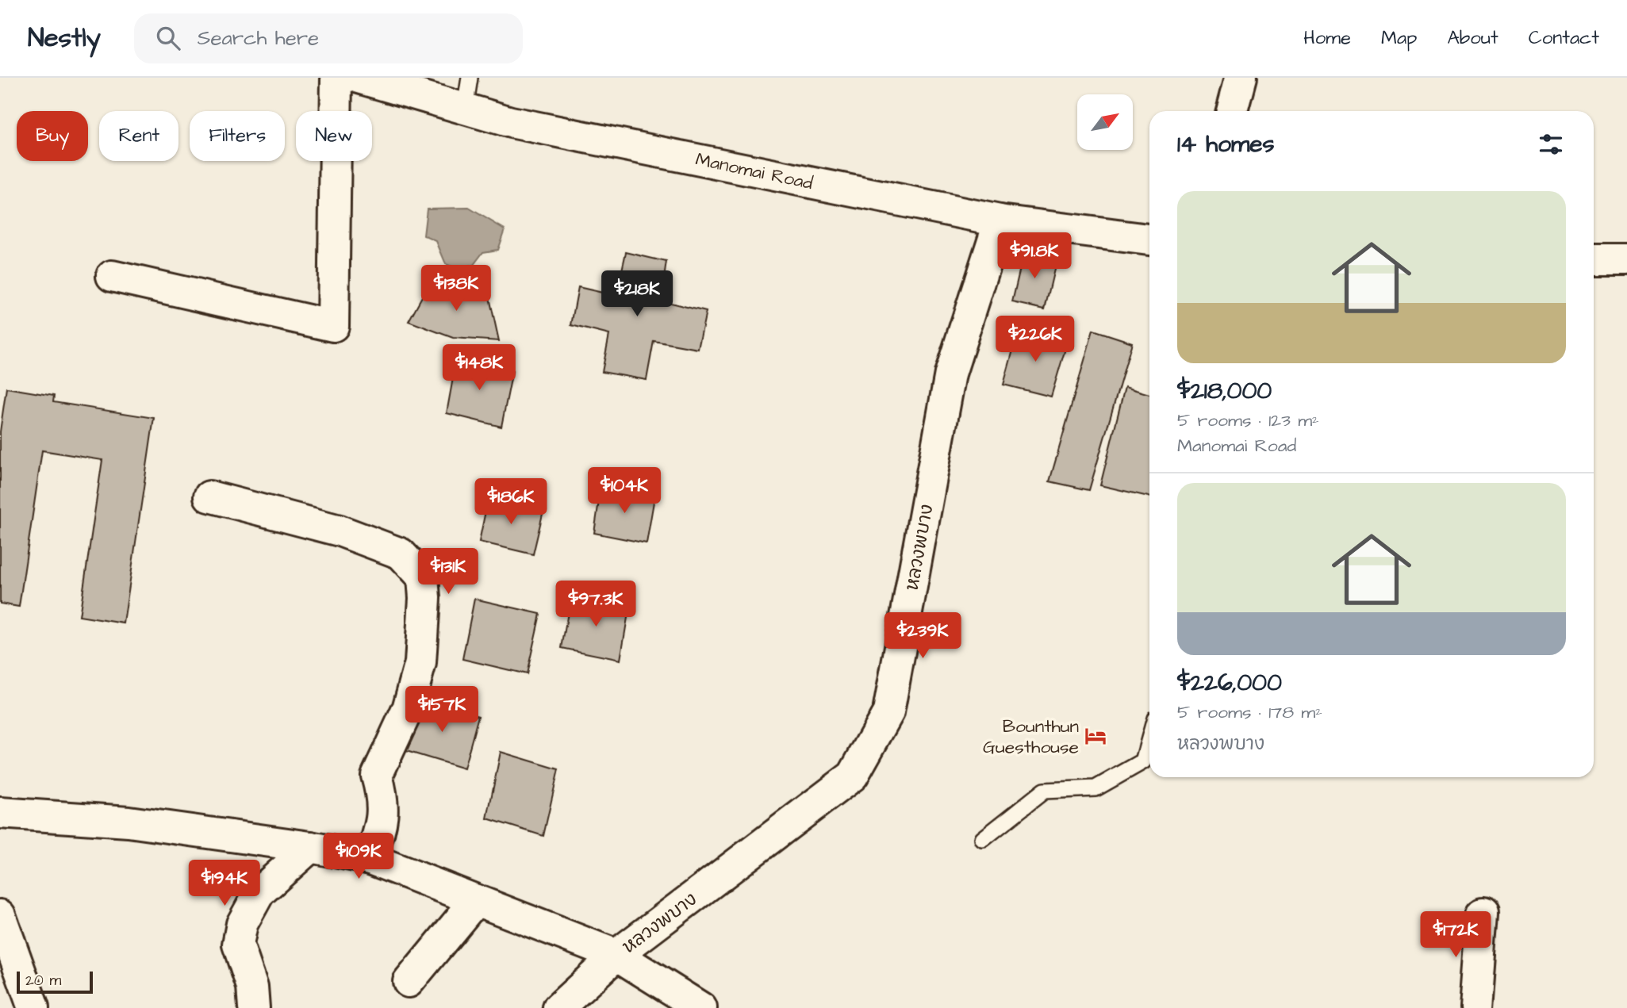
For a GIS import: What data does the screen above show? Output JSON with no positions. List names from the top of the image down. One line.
{"streets":{"street":["Manomai Road","หลวงพบาง"]},"crossings":[["Manomai Road","หลวงพบาง"]],"places":{"hotel":["Bounthun Guesthouse"]},"scale_bar":"20 m","north":"top right","page":{"header":"Nestly","search":"Search here","nav":["Home","Map","About","Contact"],"chip":["Buy","Rent","Filters","New"],"heading":"14 homes","list":[{"name":"$218,000","note":"5 rooms · 123 m² · Manomai Road"},{"name":"$226,000","note":"5 rooms · 178 m² · หลวงพบาง"}],"price":["$91.8K","$138K","$218K","$226K","$148K","$104K","$186K","$131K","$97.3K","$239K","$157K","$109K","$194K","$172K"],"scale":"20 m"}}
